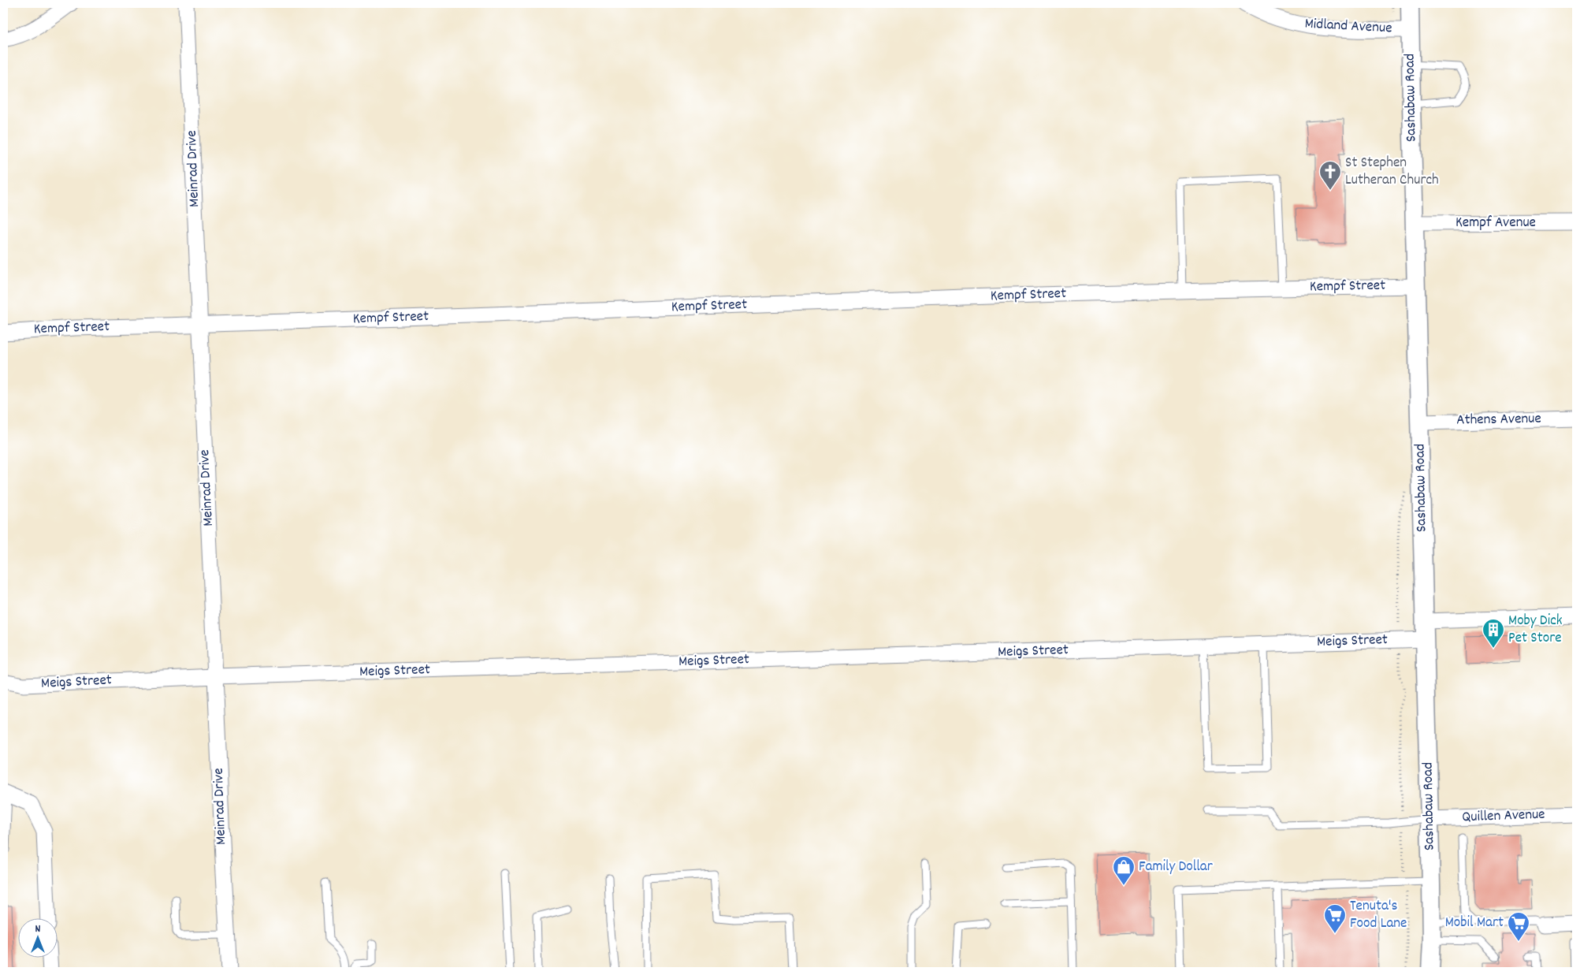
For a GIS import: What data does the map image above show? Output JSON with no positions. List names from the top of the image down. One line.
{"streets":{"street":["Midland Avenue","Sashabaw Road","Meinrad Drive","Kempf Avenue","Kempf Street","Athens Avenue","Meigs Street","Quillen Avenue"]},"crossings":[["Midland Avenue","Sashabaw Road"],["Sashabaw Road","Kempf Avenue"],["Sashabaw Road","Kempf Street"],["Sashabaw Road","Athens Avenue"],["Sashabaw Road","Meigs Street"],["Sashabaw Road","Quillen Avenue"],["Meinrad Drive","Kempf Street"],["Meinrad Drive","Meigs Street"]],"places":{"church":["St Stephen Lutheran Church"],"building":["Moby Dick Pet Store"],"shop":["Family Dollar"],"supermarket":["Tenuta's Food Lane","Mobil Mart"]},"north":"top"}
